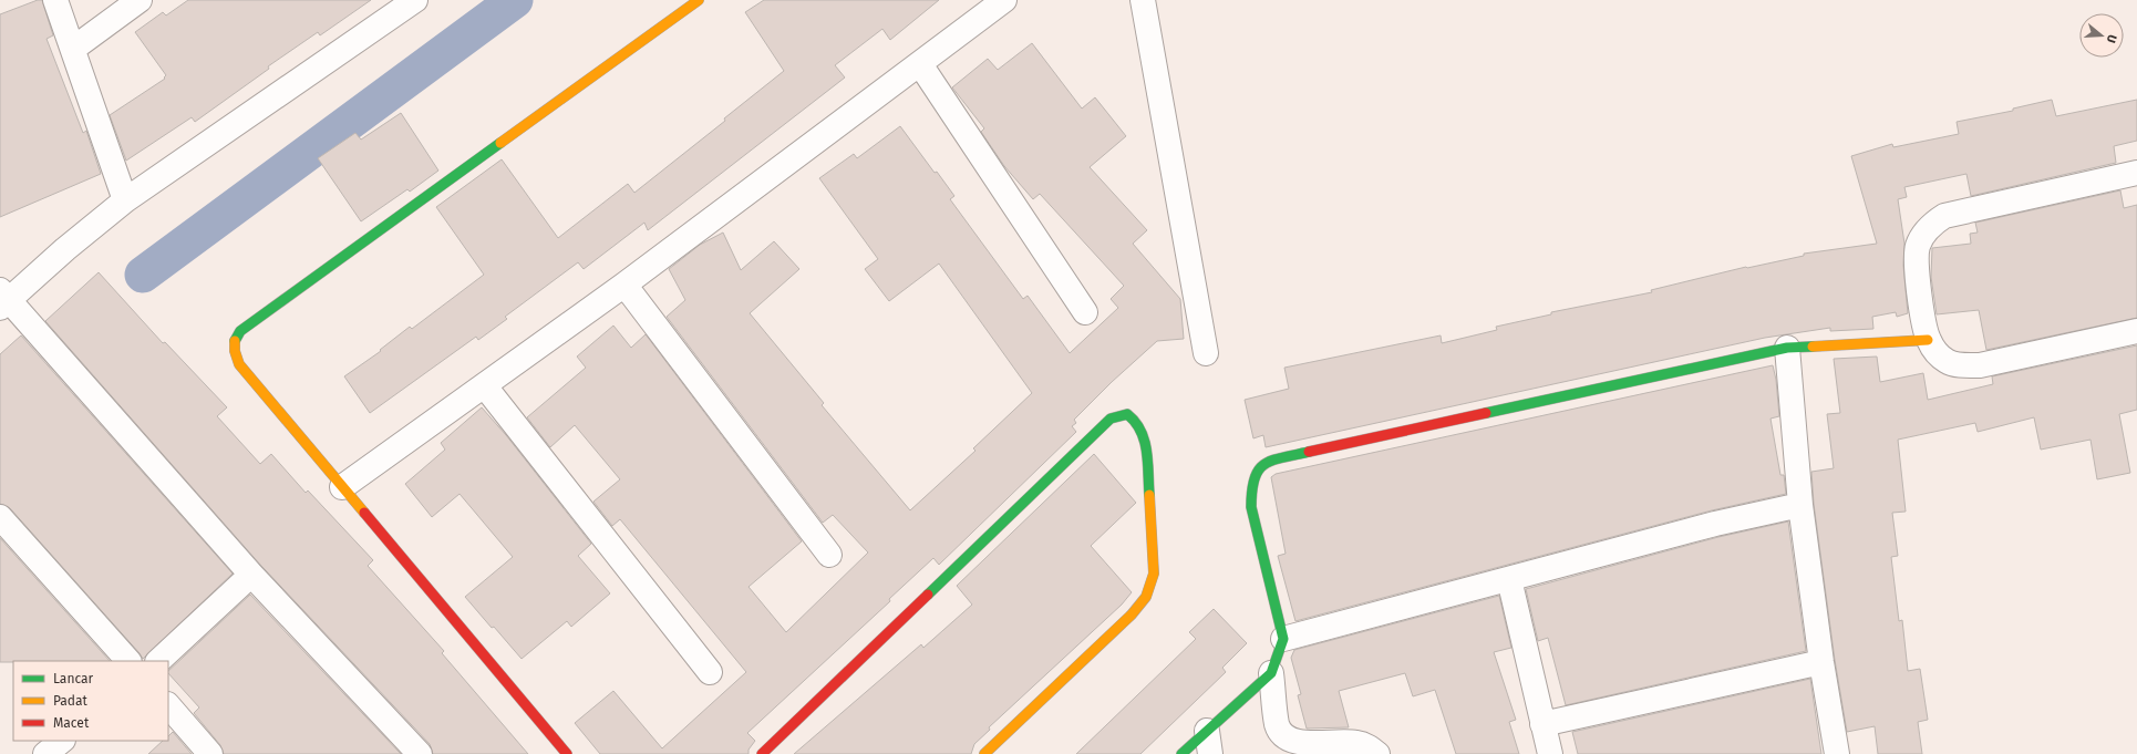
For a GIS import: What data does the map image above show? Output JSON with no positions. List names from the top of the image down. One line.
{"legend":["Lancar","Padat","Macet"],"north":"right"}
